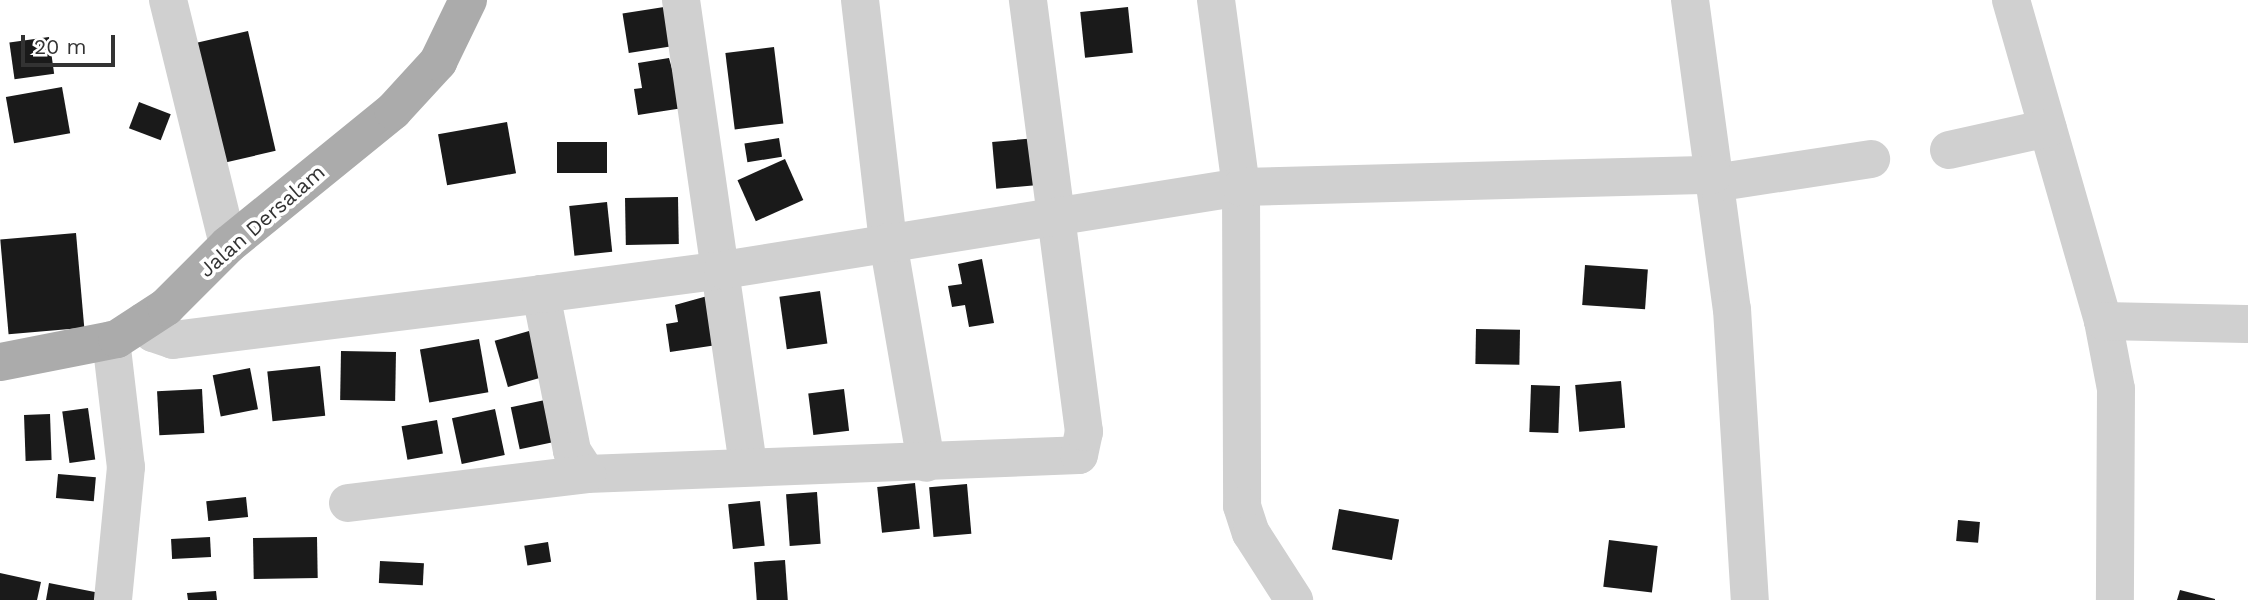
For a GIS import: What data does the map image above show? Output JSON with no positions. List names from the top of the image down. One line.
{"streets":{"main road":["Jalan Dersalam"]},"scale_bar":"20 m"}
